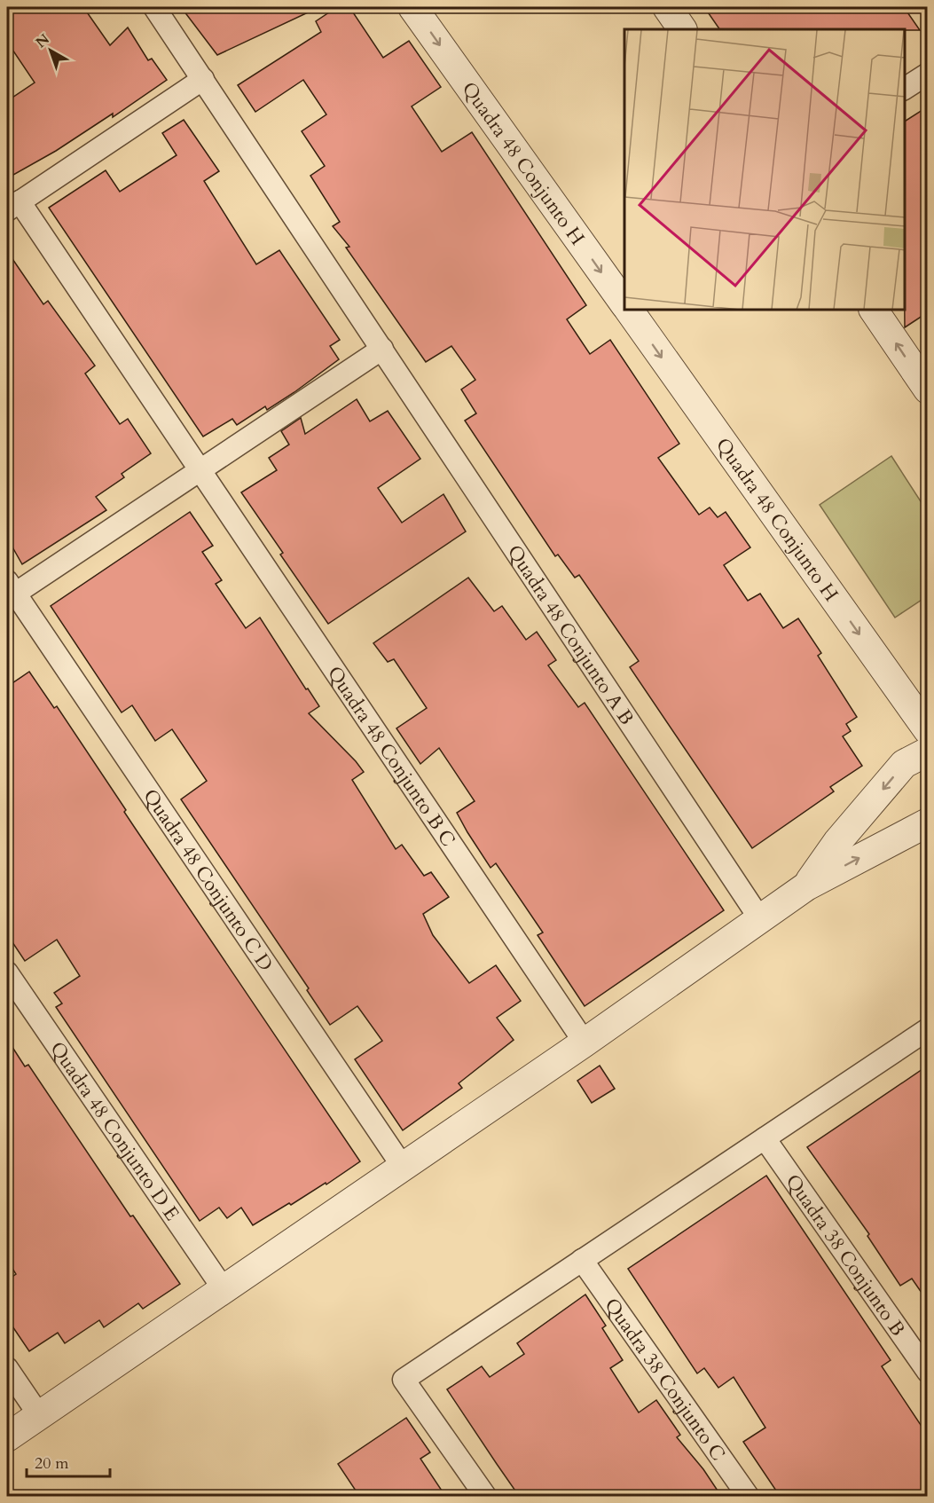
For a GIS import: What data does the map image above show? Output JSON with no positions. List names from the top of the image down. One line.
{"streets":{"street":["Quadra 48 Conjunto H","Quadra 48 Conjunto A B","Quadra 48 Conjunto B C","Quadra 48 Conjunto C D","Quadra 48 Conjunto D E","Quadra 38 Conjunto B","Quadra 38 Conjunto C"]},"one_way":["Quadra 48 Conjunto H"],"scale_bar":"20 m","north":"top left"}
